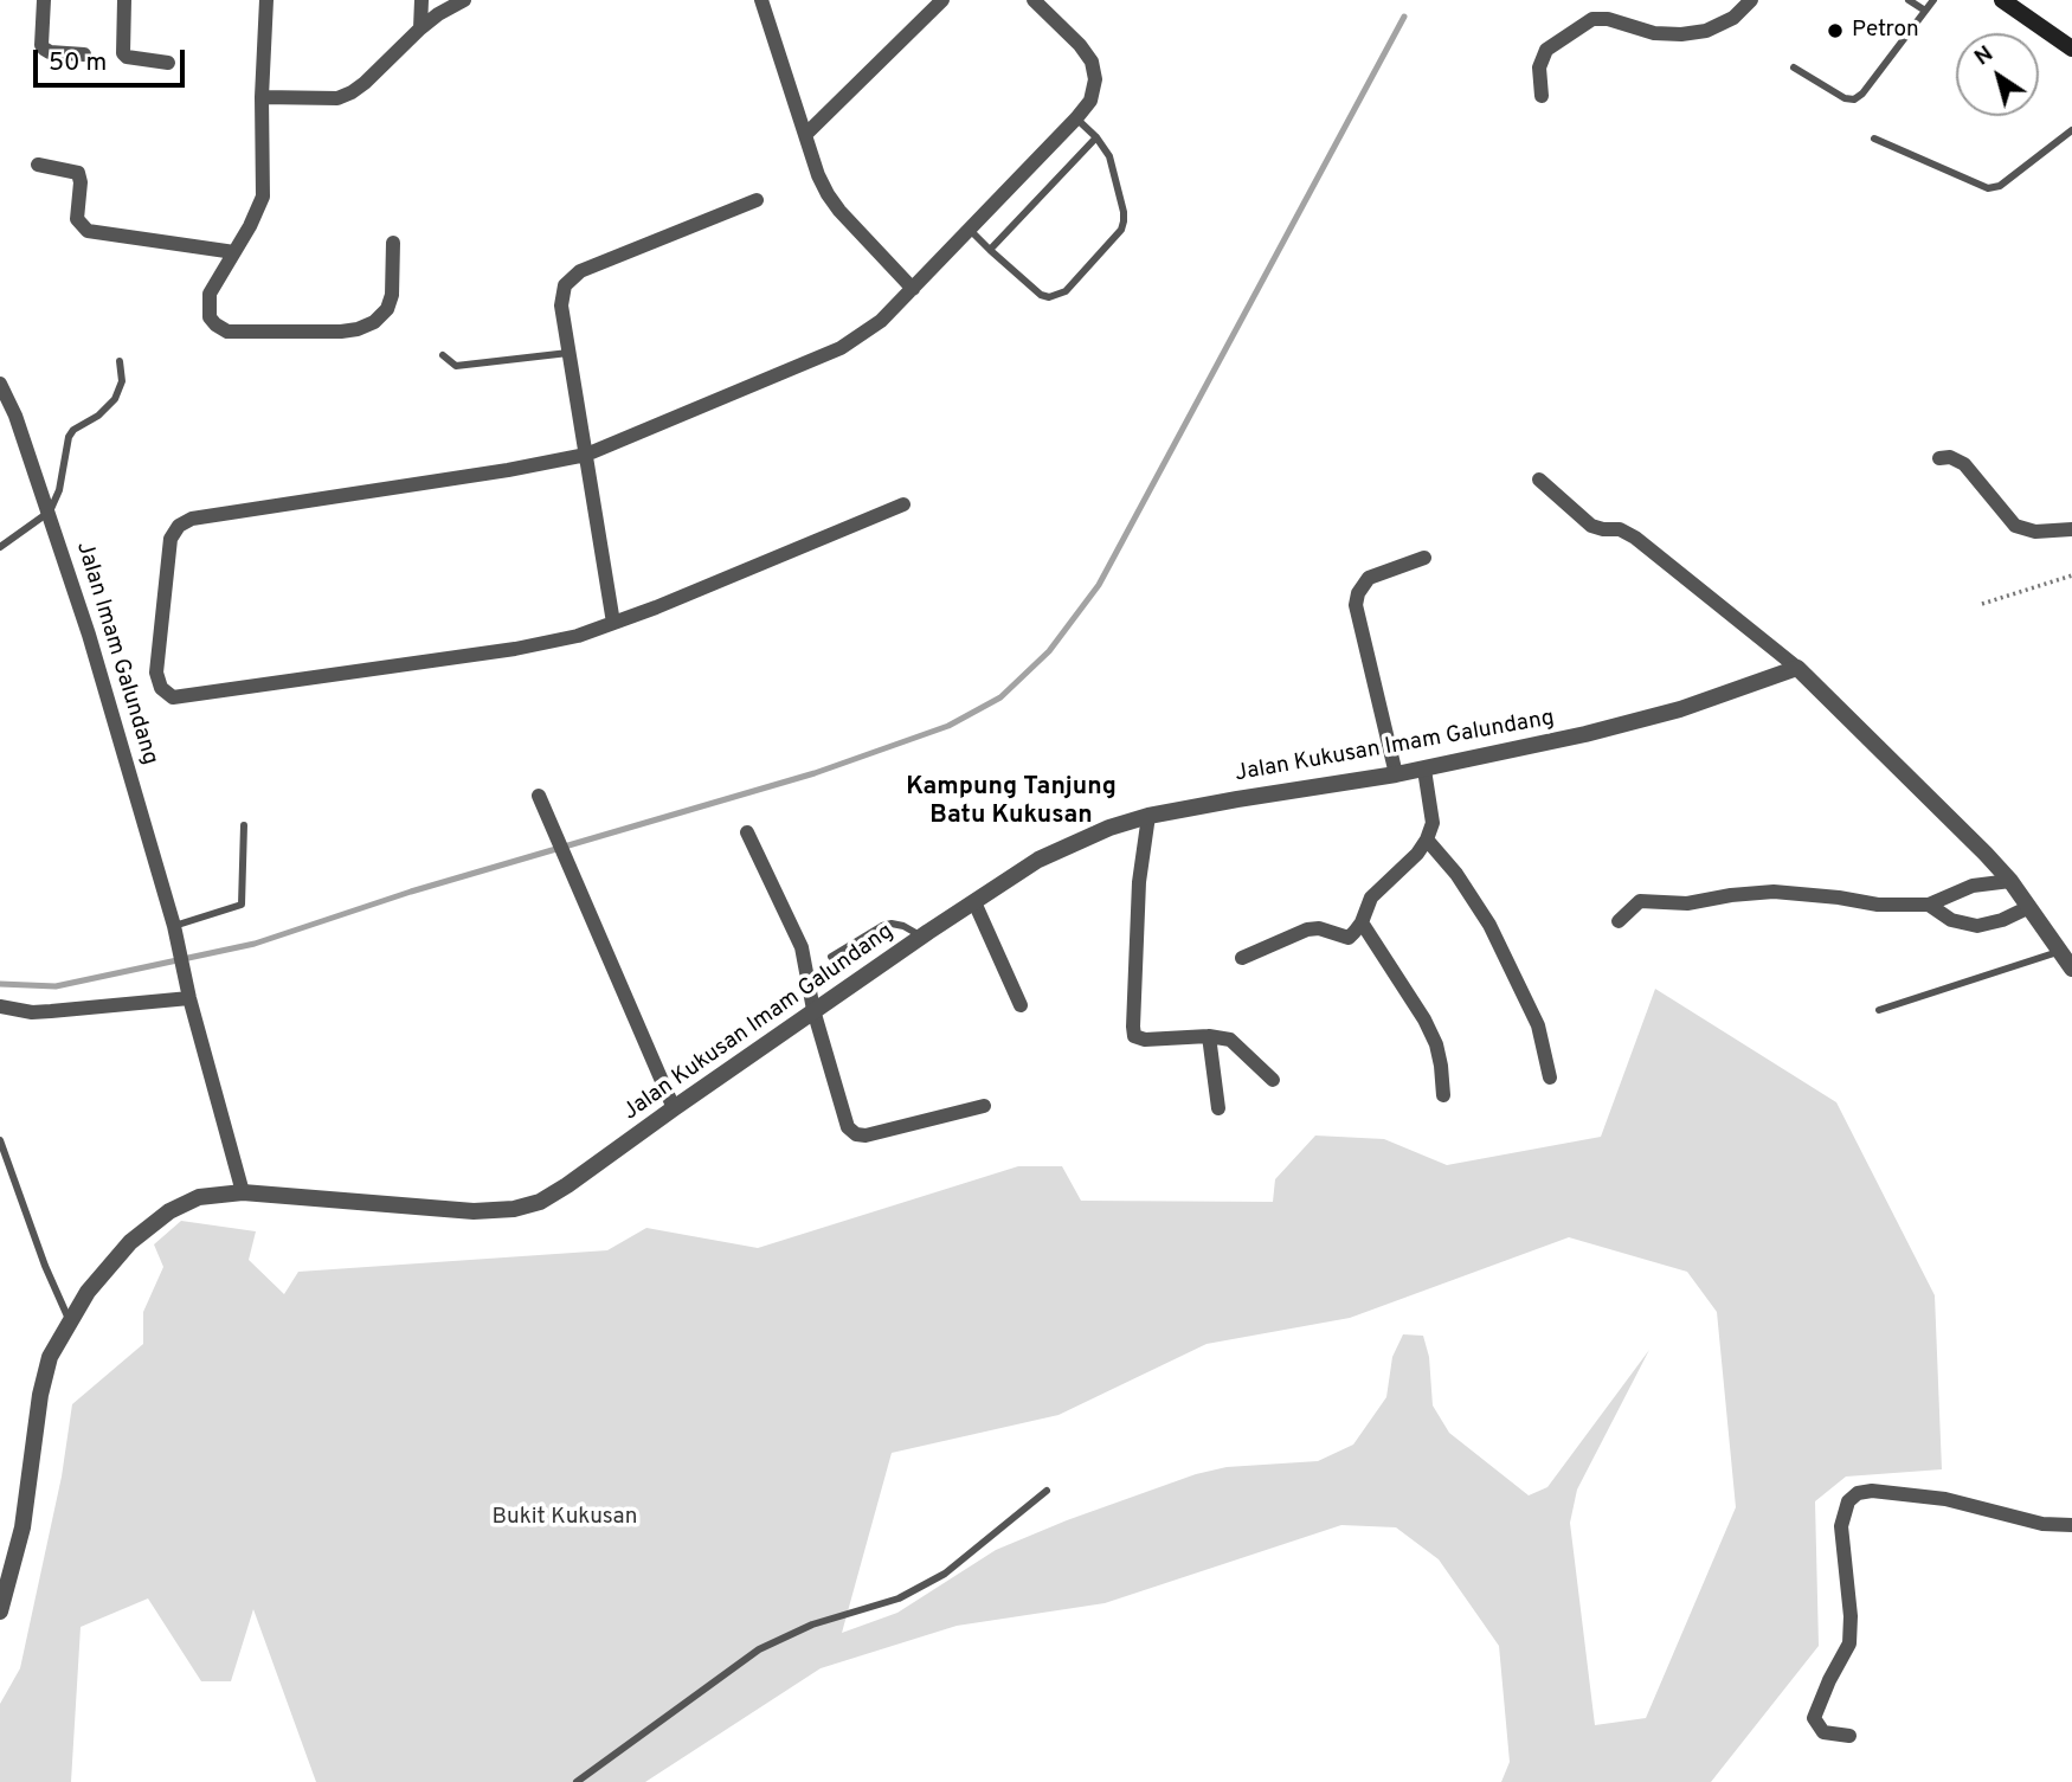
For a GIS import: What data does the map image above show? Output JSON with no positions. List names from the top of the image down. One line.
{"streets":{"street":["Jalan Imam Galundang","Jalan Kukusan Imam Galundang"]},"crossings":[["Jalan Imam Galundang","Jalan Kukusan Imam Galundang"]],"districts":["Kampung Tanjung Batu Kukusan"],"parks":["Bukit Kukusan"],"places":["Petron"],"scale_bar":"50 m","north":"top left"}
